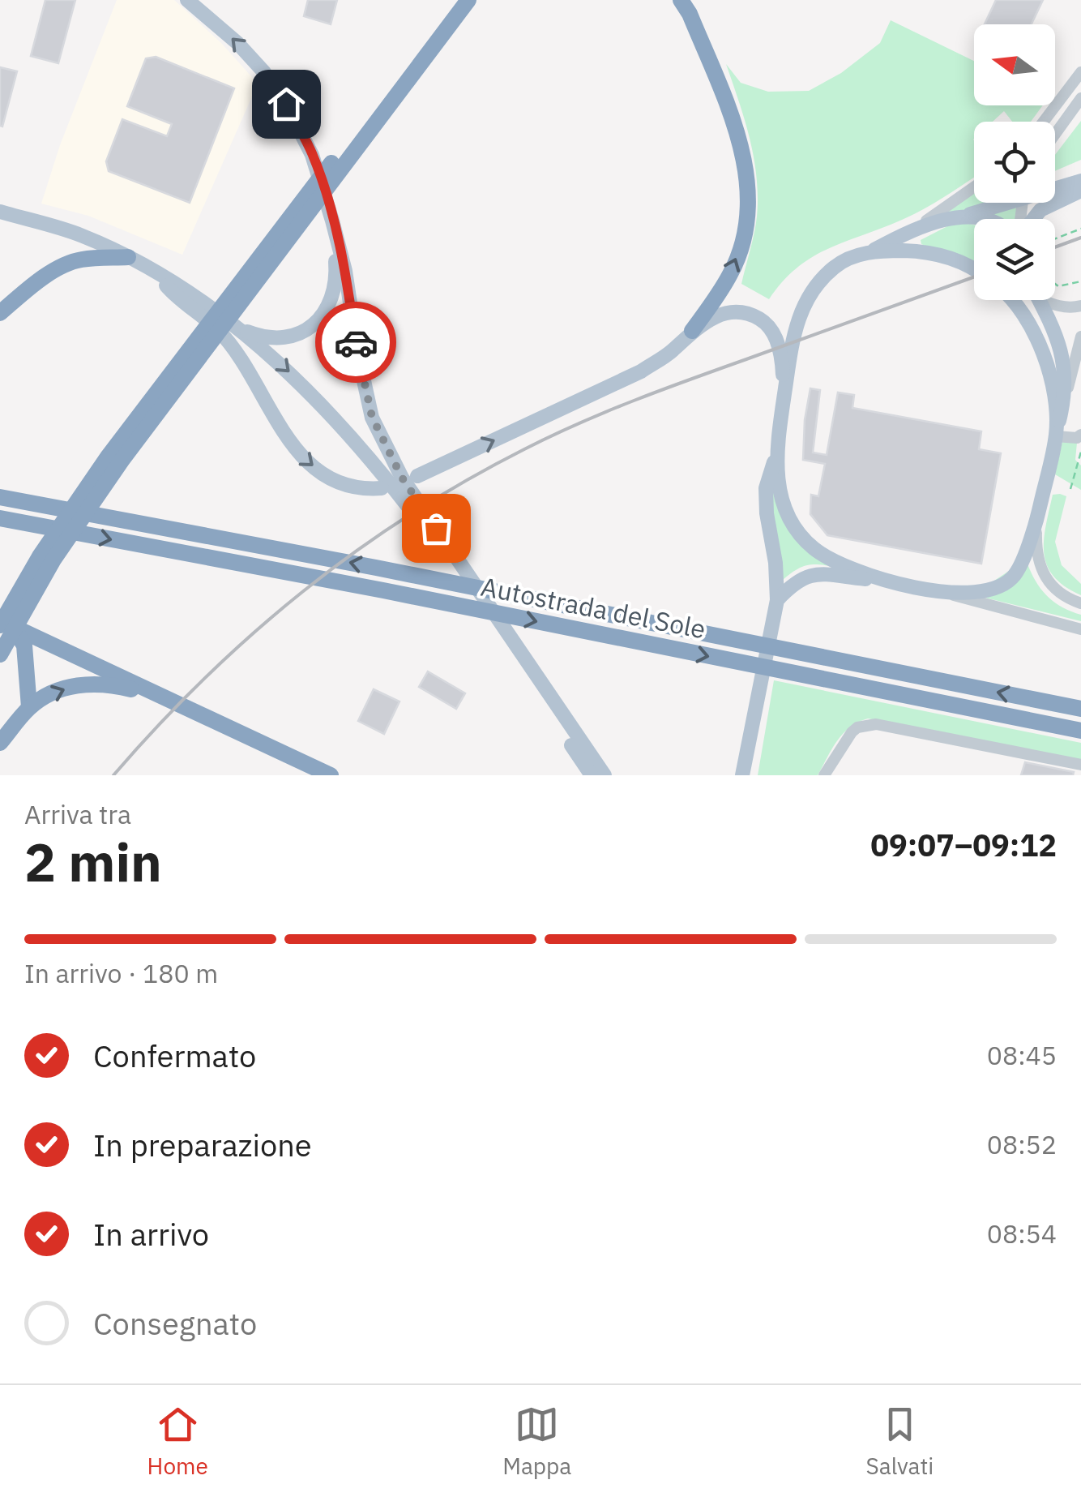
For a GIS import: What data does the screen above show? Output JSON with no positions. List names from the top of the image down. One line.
{"streets":{"highway":["Autostrada del Sole"]},"north":"left","page":{"heading":["2 min","Arriva tra","09:07–09:12"],"bar":"In arrivo · 180 m","list":[["Confermato","08:45"],["In preparazione","08:52"],["In arrivo","08:54"],"Consegnato"],"tabs":["Home","Mappa","Salvati"]}}
